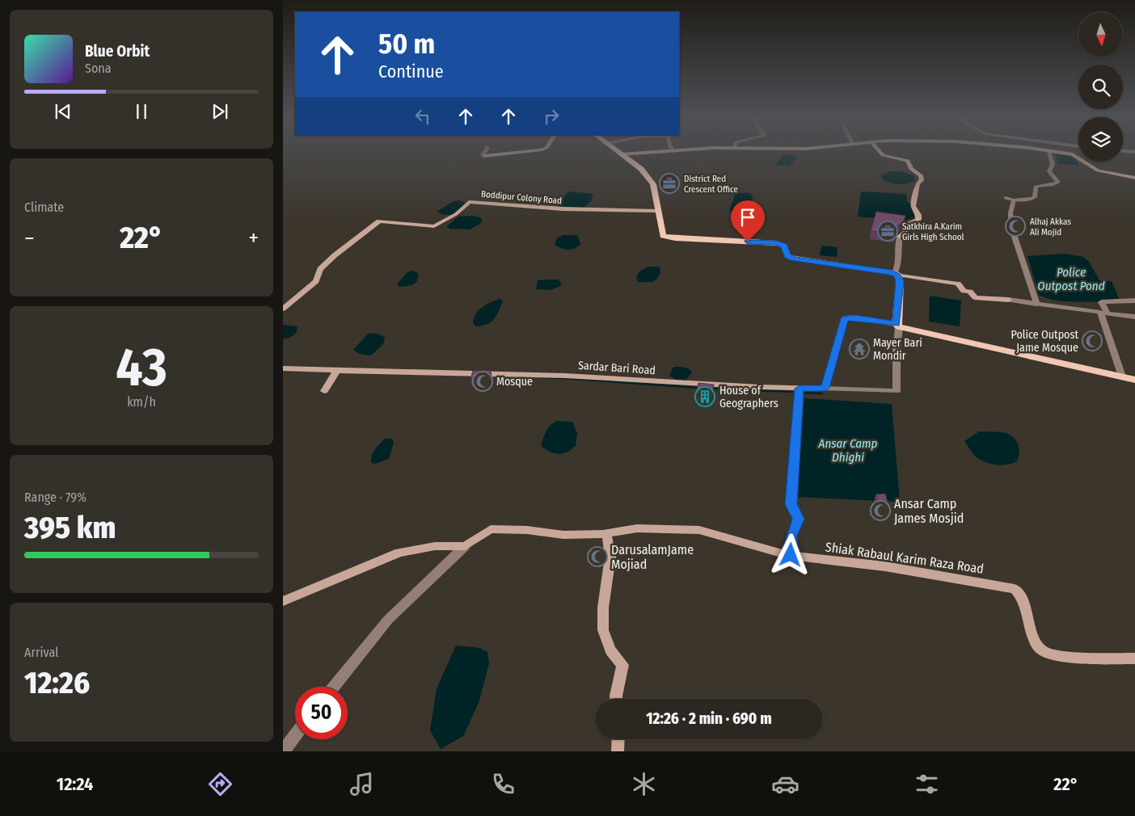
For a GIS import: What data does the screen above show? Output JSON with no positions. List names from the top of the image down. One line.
{"streets":{"main road":["Boddipur Colony Road","Sardar Bari Road","Shiak Rabaul Karim Raza Road"]},"water":["Police Outpost Pond","Ansar Camp Dhighi"],"places":{"office":["District Red Crescent Office","Satkhira A.Karim Girls High School"],"mosque":["Alhaj Akkas Ali Mojid","Police Outpost Jame Mosque","Mosque","Ansar Camp James Mosjid","DarusalamJame Mojiad"],"temple":["Mayer Bari Mondir"],"building":["House of Geographers"]},"north":"bottom","page":{"turn":["50 m","Continue"],"song":["Blue Orbit","Sona"],"tile":["Climate",["43","km/h"],["Range · 79%","395 km"],["Arrival","12:26"]],"heat":["−","22°","+"],"limit":"50","trip":"12:26 · 2 min · 690 m","tabs":["12:24","22°"]}}
